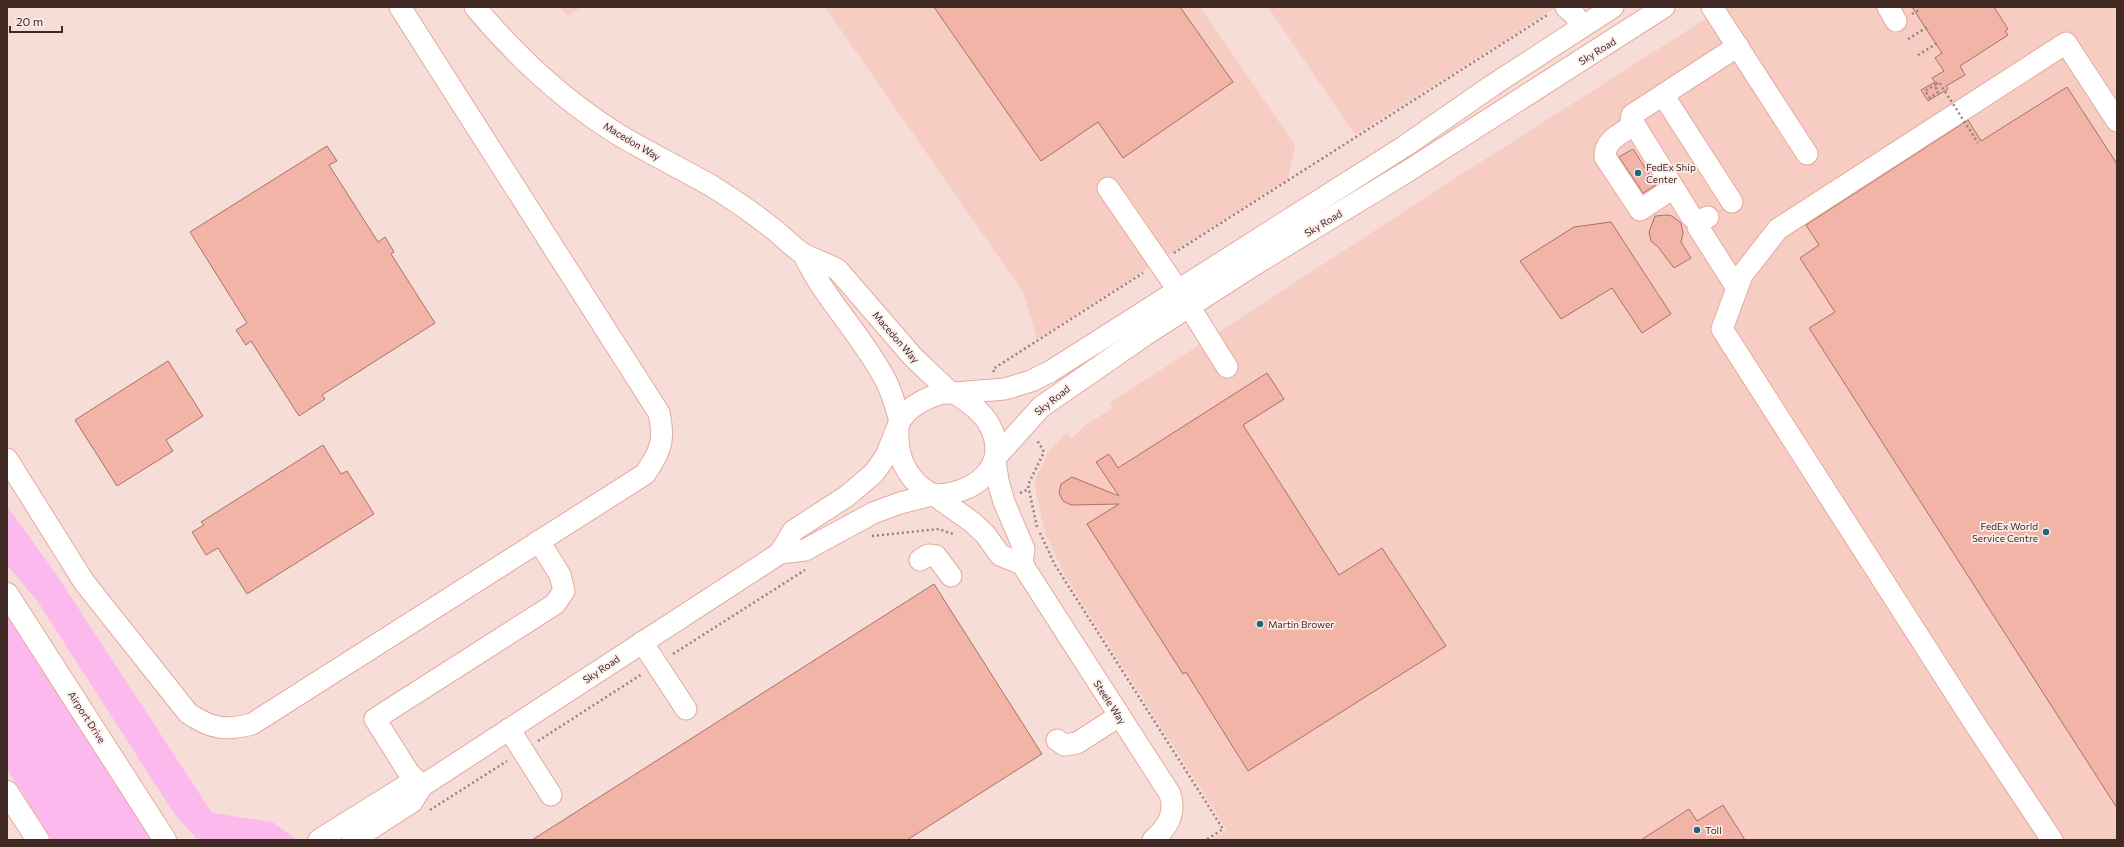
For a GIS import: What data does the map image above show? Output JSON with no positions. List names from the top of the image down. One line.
{"streets":{"main road":["Airport Drive"],"street":["Sky Road","Macedon Way","Steele Way"]},"crossings":[["Sky Road","Macedon Way"]],"places":["FedEx Ship Center","FedEx World Service Centre","Martin Brower","Toll"],"scale_bar":"20 m"}
